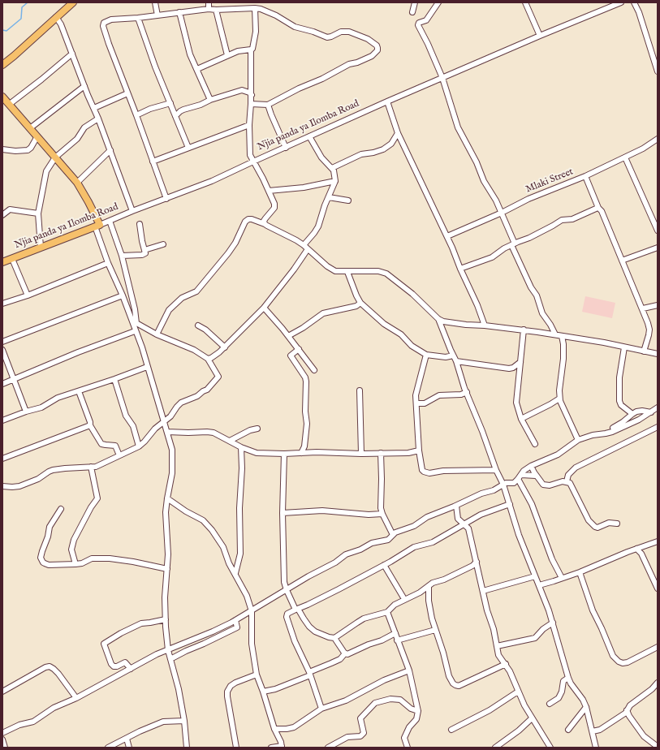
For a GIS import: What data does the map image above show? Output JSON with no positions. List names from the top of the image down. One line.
{"streets":{"main road":["Njia panda ya Ilomba Road"],"street":["Mlaki Street"]}}
